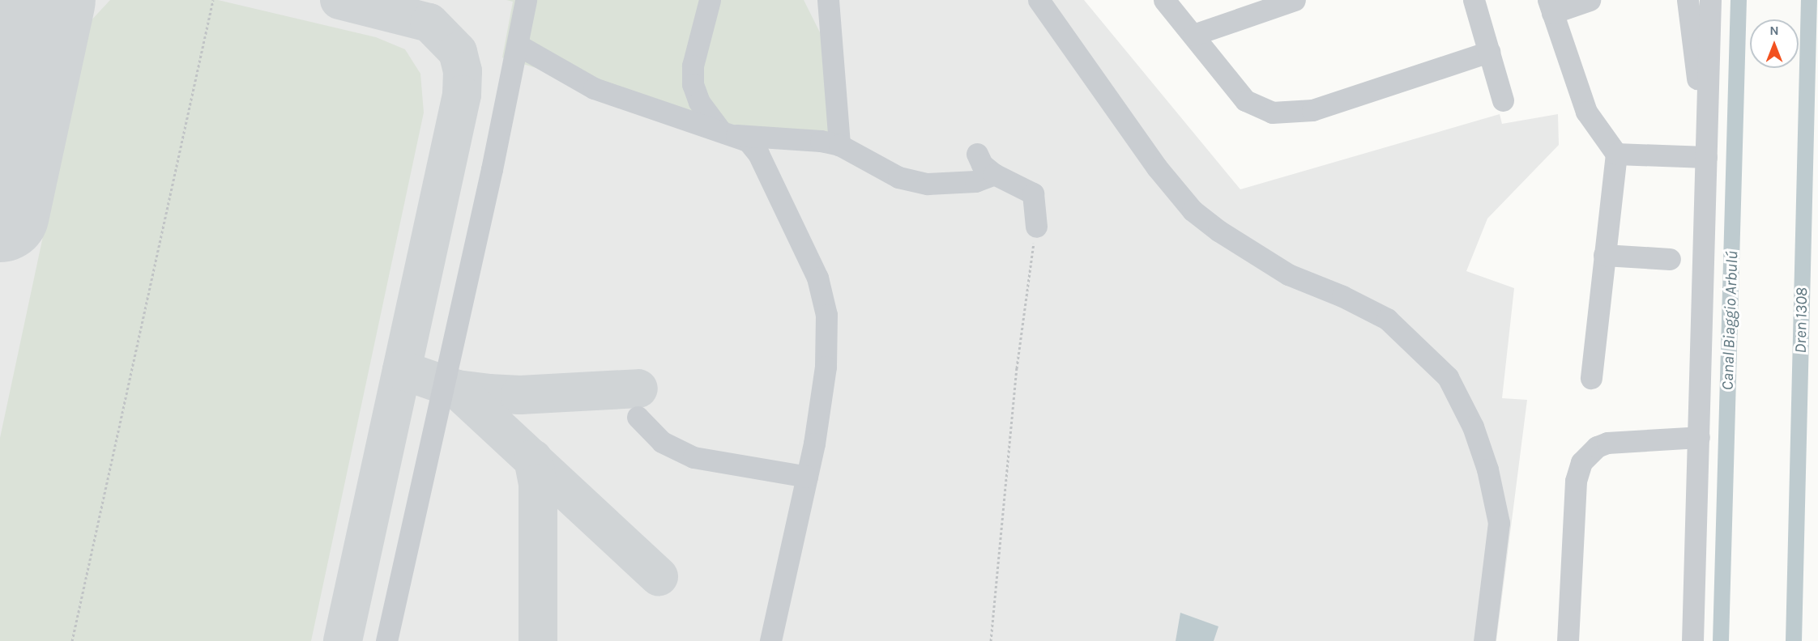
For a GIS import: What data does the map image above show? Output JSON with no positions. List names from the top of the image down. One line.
{"water":["Canal Biaggio Arbulú","Dren 1308"],"north":"top"}
